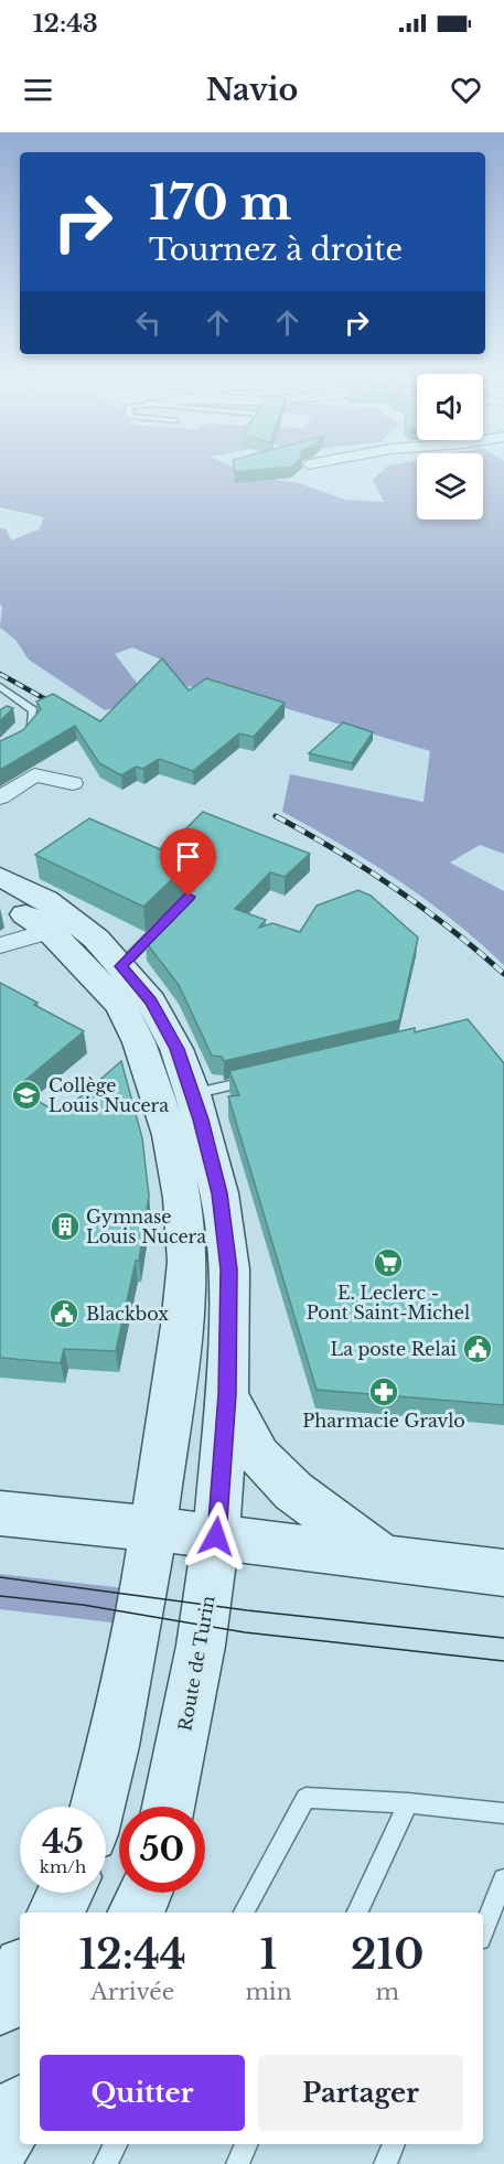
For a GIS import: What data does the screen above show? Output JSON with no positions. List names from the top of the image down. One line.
{"streets":{"main road":["Route de Turin"]},"places":{"school or university":["Collège Louis Nucera"],"building":["Gymnase Louis Nucera"],"supermarket":["E. Leclerc - Pont Saint-Michel"],"public building":["Blackbox","La poste Relai"],"pharmacy":["Pharmacie Gravlo"]},"page":{"status":"12:43","header":"Navio","turn":["170 m","Tournez à droite"],"speed":"45 km/h","limit":"50","eta":["12:44","Arrivée","1","min","210","m"],"buttons":["Quitter","Partager"]}}
